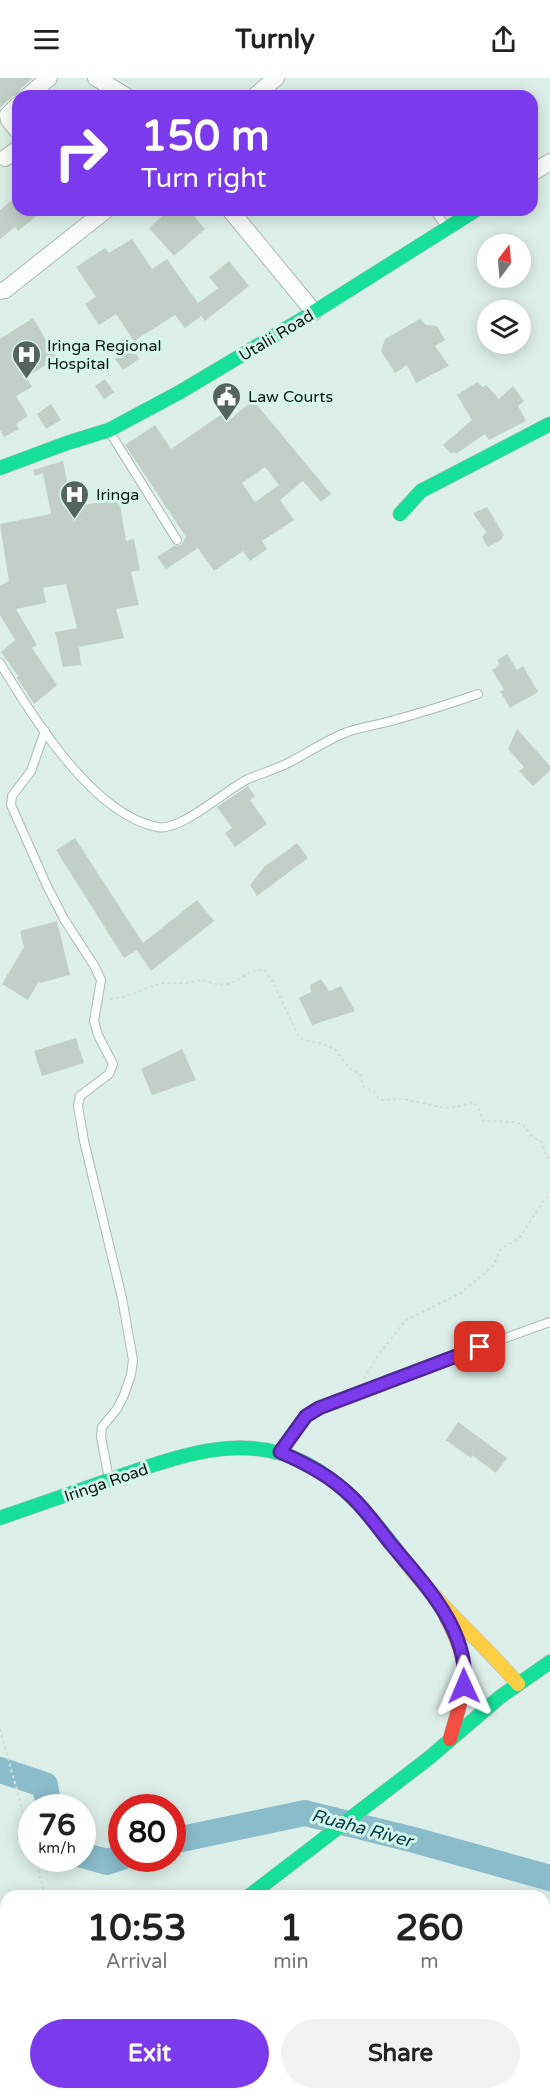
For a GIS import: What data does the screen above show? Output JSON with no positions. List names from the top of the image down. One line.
{"streets":{"main road":["Utalii Road","Iringa Road"]},"water":["Ruaha River"],"places":{"hospital":["Iringa Regional Hospital","Iringa"],"public building":["Law Courts"]},"north":"top","page":{"header":"Turnly","turn":["150 m","Turn right"],"speed":"76 km/h","limit":"80","eta":["10:53","Arrival","1","min","260","m"],"buttons":["Exit","Share"]}}
